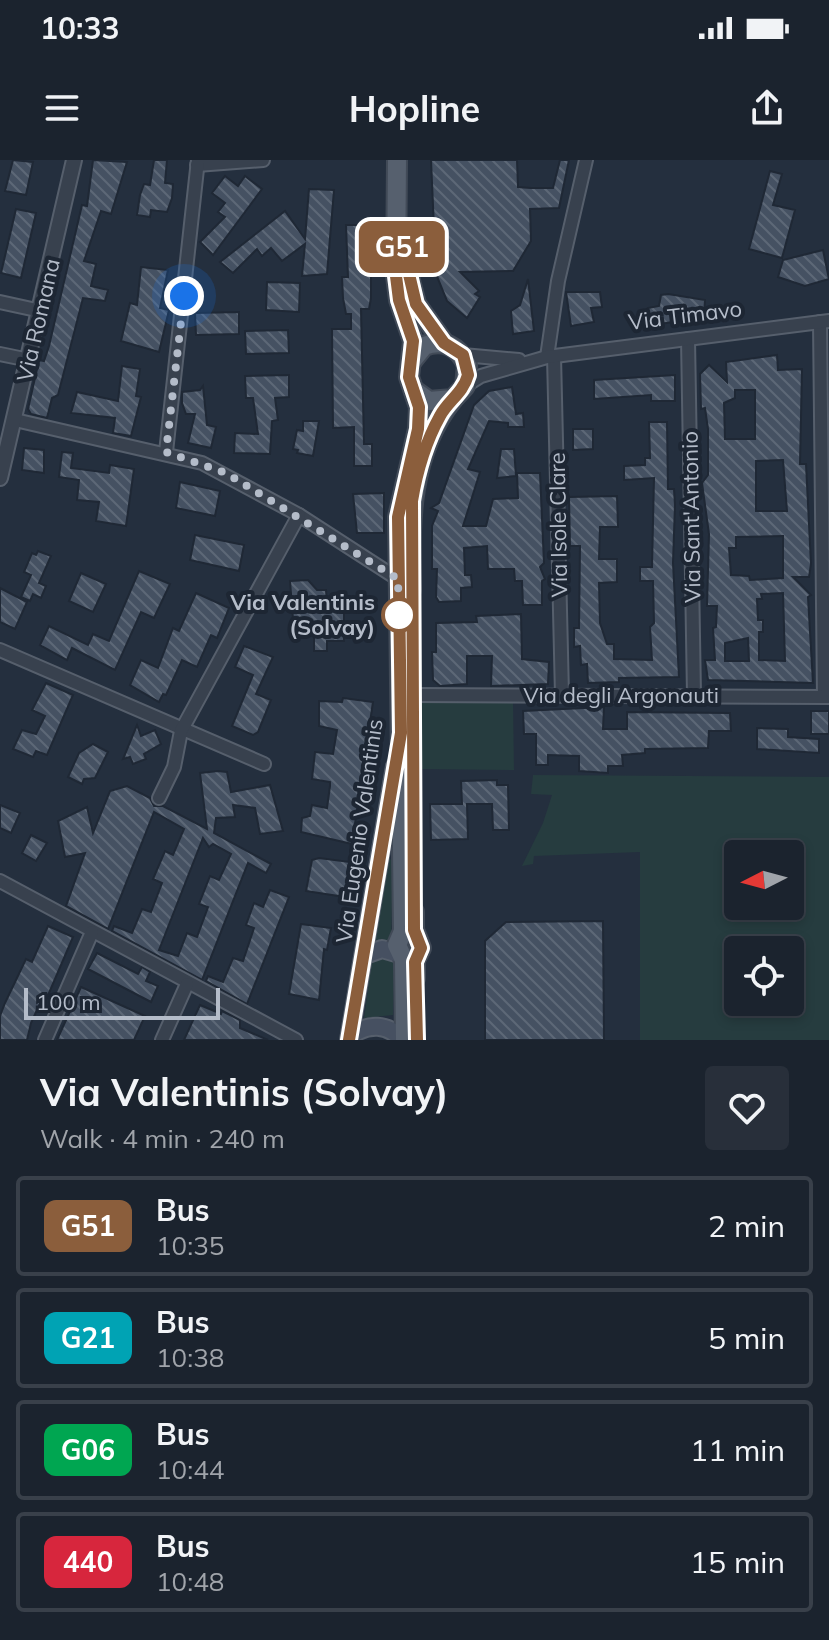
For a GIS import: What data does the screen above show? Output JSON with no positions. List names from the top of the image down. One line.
{"streets":{"main road":["Via Timavo","Via Eugenio Valentinis"],"street":["Via Romana","Via Sant'Antonio","Via Isole Clare","Via degli Argonauti"]},"crossings":[["Via Timavo","Via Sant'Antonio"],["Via Timavo","Via Isole Clare"],["Via Timavo","Via Eugenio Valentinis"],["Via Sant'Antonio","Via degli Argonauti"],["Via Isole Clare","Via degli Argonauti"],["Via degli Argonauti","Via Eugenio Valentinis"]],"places":["Via Valentinis (Solvay)"],"lines":["bus line G51"],"scale_bar":"100 m","north":"left","page":{"status":"10:33","header":"Hopline","on_map":"G51","scale":"100 m","heading":["Via Valentinis (Solvay)","Walk · 4 min · 240 m"],"list":[{"mark":"G51","name":"Bus","note":"10:35","value":"2 min"},{"mark":"G21","name":"Bus","note":"10:38","value":"5 min"},{"mark":"G06","name":"Bus","note":"10:44","value":"11 min"},{"mark":"440","name":"Bus","note":"10:48","value":"15 min"}]}}
